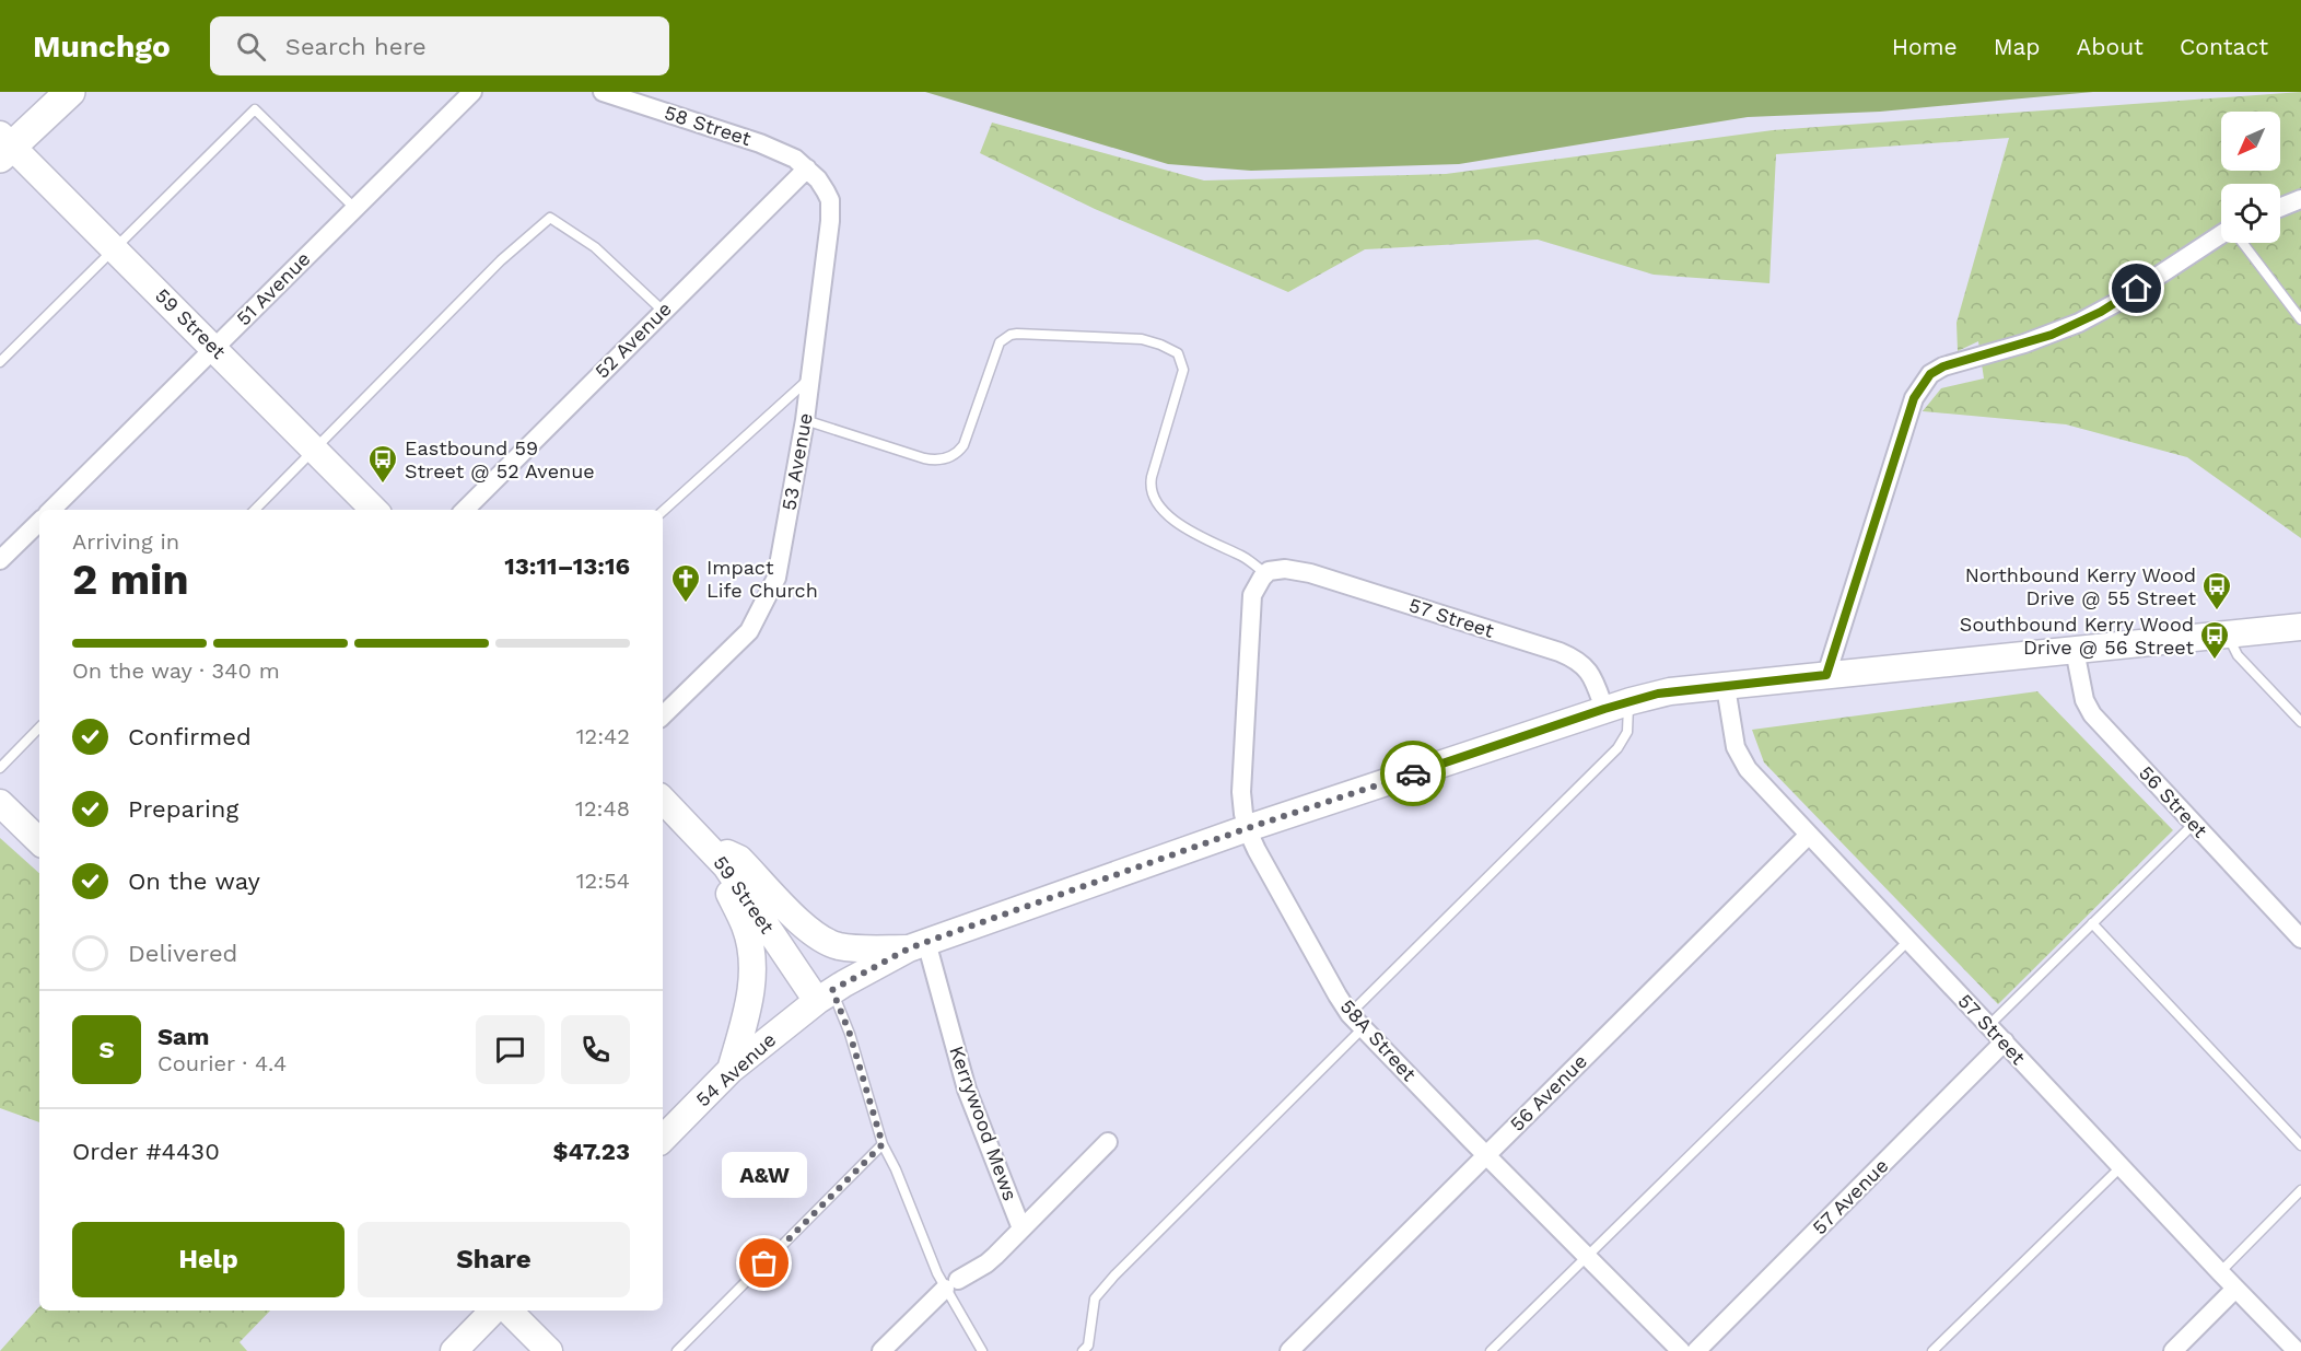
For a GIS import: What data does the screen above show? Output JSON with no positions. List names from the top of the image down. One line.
{"streets":{"street":["58 Street","51 Avenue","59 Street","52 Avenue","53 Avenue","57 Street","56 Street","58A Street","54 Avenue","56 Avenue","Kerrywood Mews","57 Avenue"]},"crossings":[["58 Street","52 Avenue"],["58 Street","53 Avenue"],["51 Avenue","59 Street"],["59 Street","54 Avenue"],["52 Avenue","53 Avenue"],["57 Street","58A Street"],["57 Street","56 Avenue"],["57 Street","57 Avenue"],["58A Street","56 Avenue"],["54 Avenue","Kerrywood Mews"]],"places":{"bus stop":["Eastbound 59 Street @ 52 Avenue","Northbound Kerry Wood Drive @ 55 Street","Southbound Kerry Wood Drive @ 56 Street"],"church":["Impact Life Church"],"other":["A&W"]},"north":"bottom left","page":{"header":"Munchgo","search":"Search here","nav":["Home","Map","About","Contact"],"heading":["2 min","Arriving in","13:11–13:16"],"panel":["Sam","Courier · 4.4","Order #4430","$47.23"],"bar":"On the way · 340 m","list":[["Confirmed","12:42"],["Preparing","12:48"],["On the way","12:54"],"Delivered"],"round":"S","bubble":"A&W","buttons":["Help","Share"]}}
